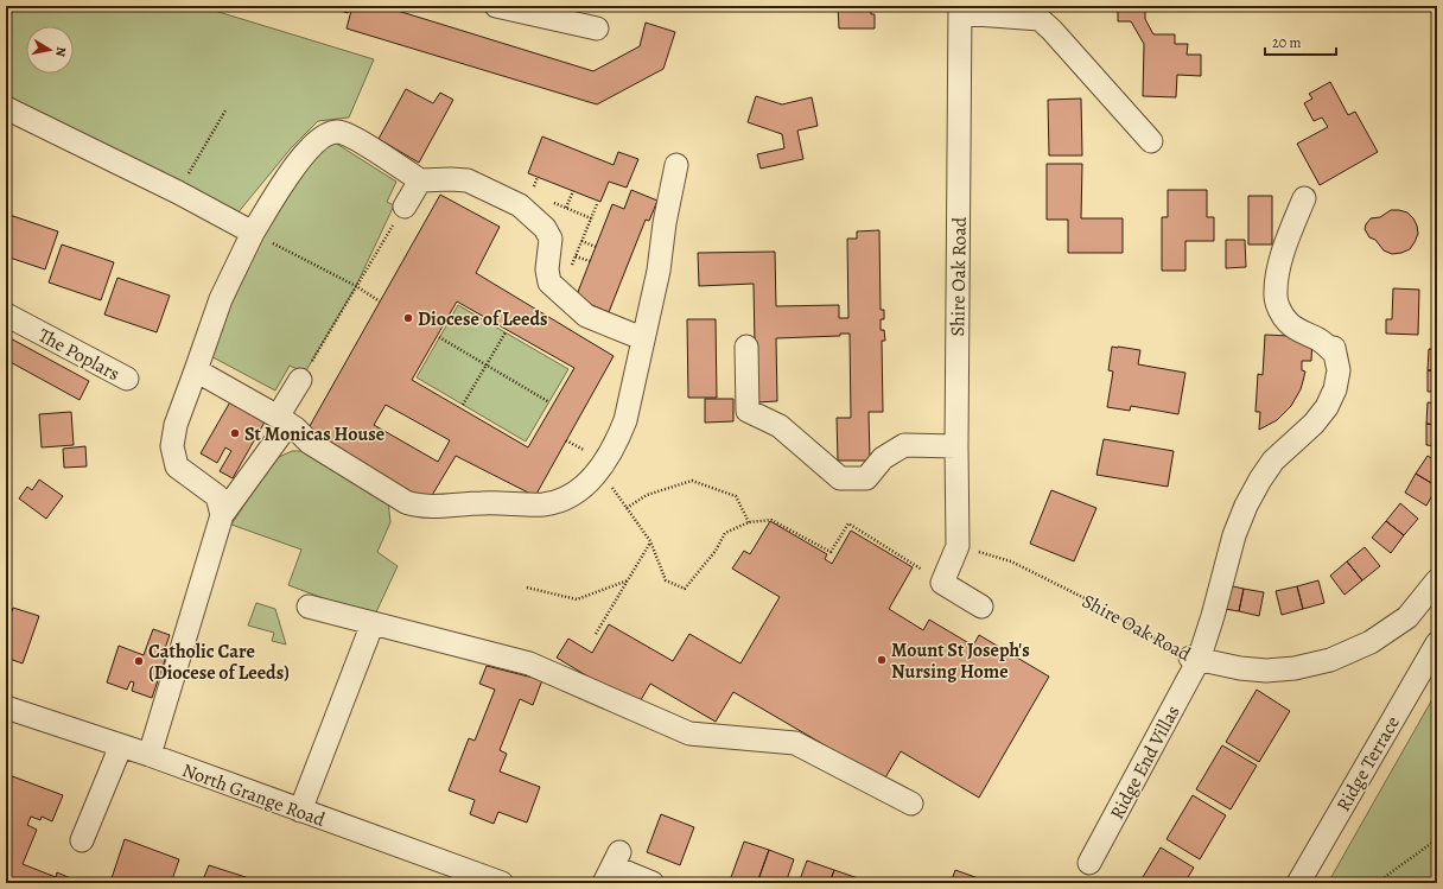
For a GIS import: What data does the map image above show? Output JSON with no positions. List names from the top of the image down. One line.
{"streets":{"street":["Shire Oak Road","The Poplars","Ridge End Villas","Ridge Terrace","North Grange Road"]},"crossings":[["Shire Oak Road","Ridge End Villas"]],"places":["Diocese of Leeds","St Monicas House","Mount St Joseph's Nursing Home","Catholic Care (Diocese of Leeds)"],"scale_bar":"20 m","north":"right"}
